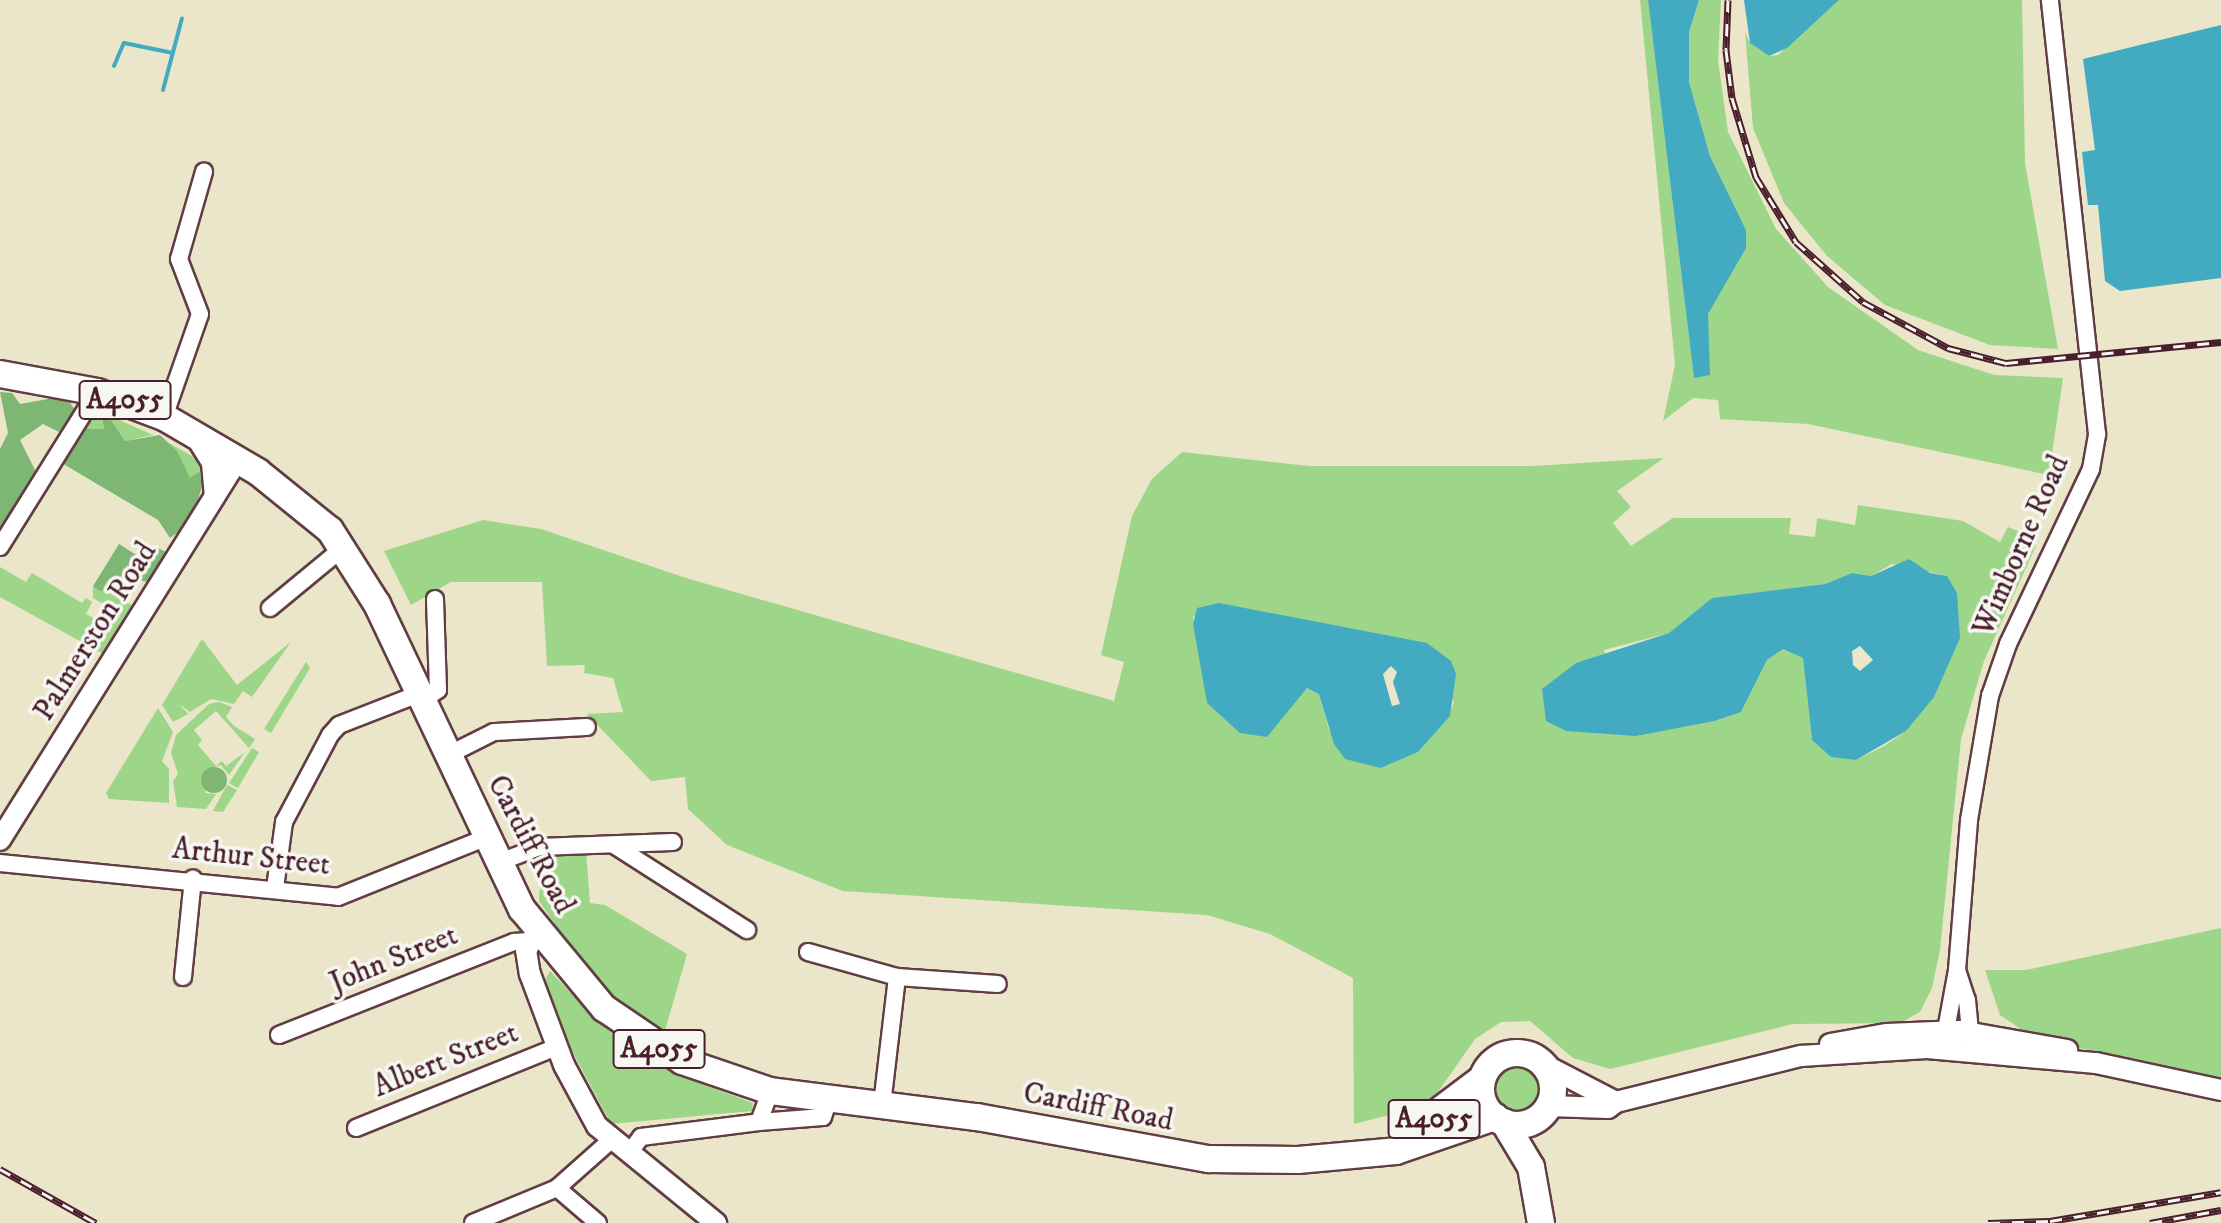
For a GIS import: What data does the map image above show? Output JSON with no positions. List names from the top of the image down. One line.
{"streets":{"main road":["A4055","Cardiff Road"],"street":["Wimborne Road","Palmerston Road","Arthur Street","John Street","Albert Street"]},"crossings":[["A4055","Cardiff Road"],["Palmerston Road","Cardiff Road"],["Cardiff Road","Arthur Street"],["Cardiff Road","John Street"]]}
